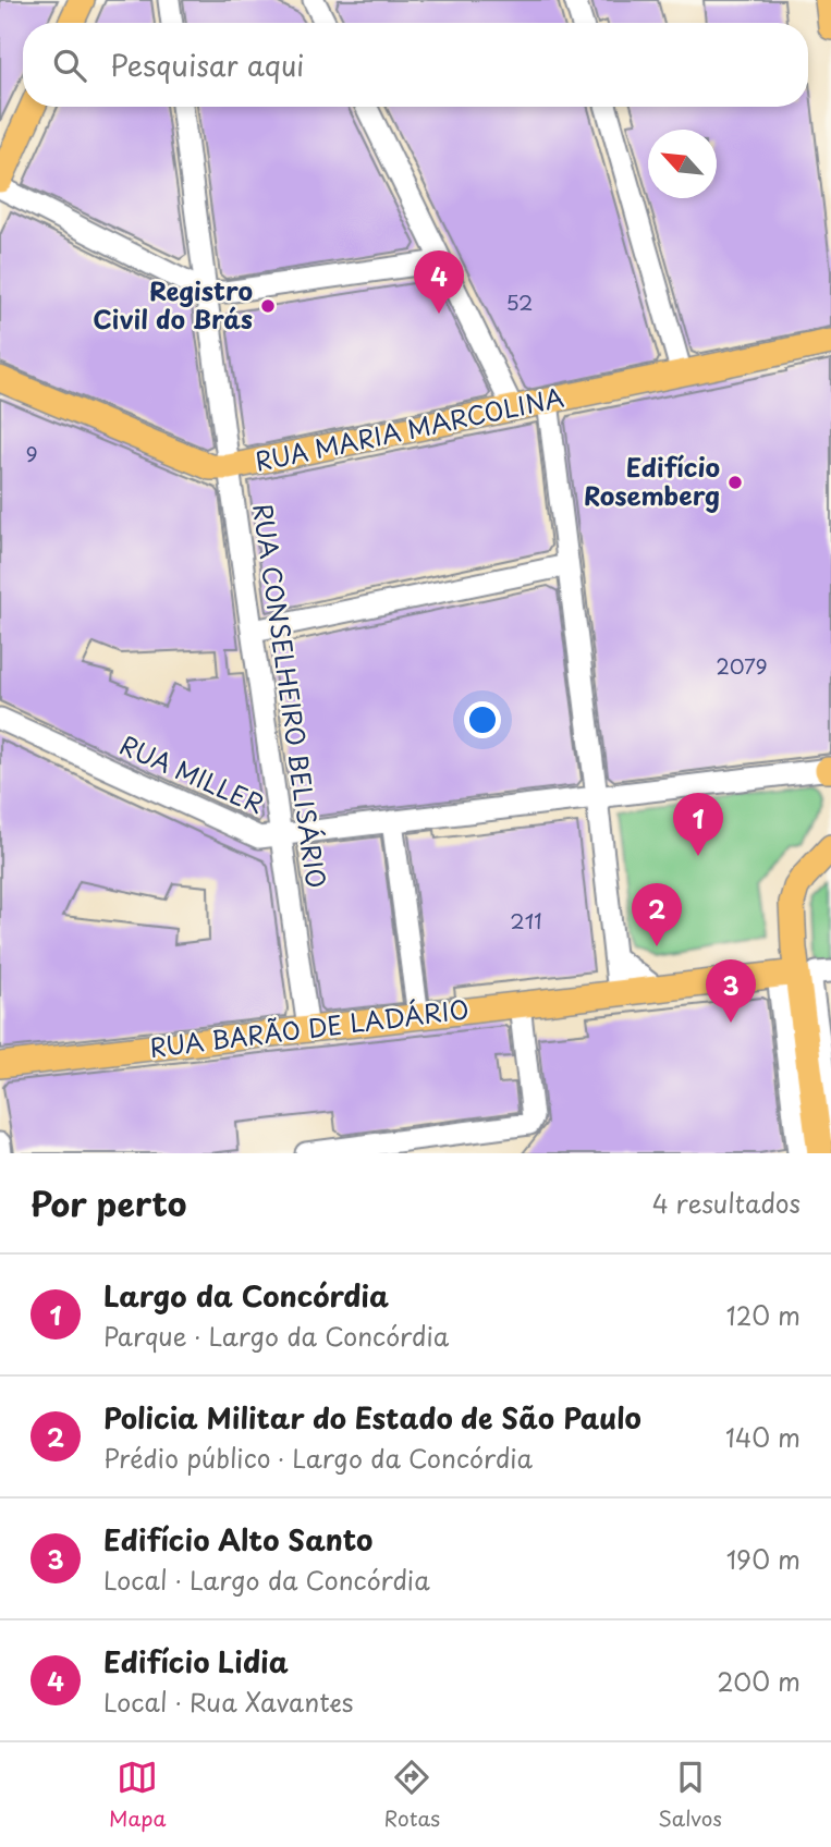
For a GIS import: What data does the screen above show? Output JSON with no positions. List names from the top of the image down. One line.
{"streets":{"main road":["RUA MARIA MARCOLINA","RUA BARÃO DE LADÁRIO"],"street":["RUA CONSELHEIRO BELISÁRIO","RUA MILLER"]},"crossings":[["RUA MARIA MARCOLINA","RUA CONSELHEIRO BELISÁRIO"],["RUA CONSELHEIRO BELISÁRIO","RUA MILLER"],["RUA CONSELHEIRO BELISÁRIO","RUA BARÃO DE LADÁRIO"]],"places":["Registro Civil do Brás","Edifício Rosemberg"],"house_numbers":["52","9","2079","211"],"north":"top left","page":{"search":"Pesquisar aqui","pins":["4","1","2","3"],"heading":["Por perto","4 resultados"],"list":[{"mark":"1","name":"Largo da Concórdia","note":"Parque · Largo da Concórdia","value":"120 m"},{"mark":"2","name":"Policia Militar do Estado de São Paulo","note":"Prédio público · Largo da Concórdia","value":"140 m"},{"mark":"3","name":"Edifício Alto Santo","note":"Local · Largo da Concórdia","value":"190 m"},{"mark":"4","name":"Edifício Lidia","note":"Local · Rua Xavantes","value":"200 m"}],"nav":["Mapa","Rotas","Salvos"]}}
